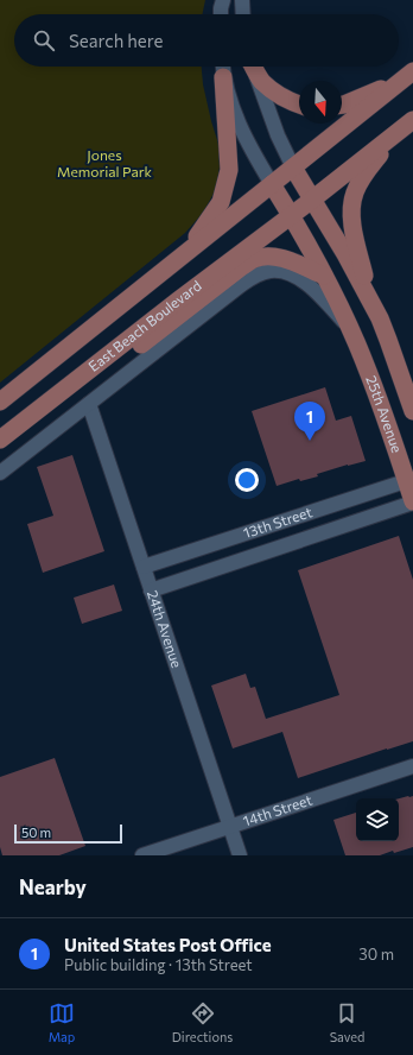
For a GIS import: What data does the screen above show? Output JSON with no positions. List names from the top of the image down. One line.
{"streets":{"main road":["East Beach Boulevard","25th Avenue"],"street":["13th Street","24th Avenue","14th Street"]},"crossings":[["East Beach Boulevard","25th Avenue"],["25th Avenue","13th Street"],["13th Street","24th Avenue"],["24th Avenue","14th Street"]],"parks":["Jones Memorial Park"],"scale_bar":"50 m","north":"bottom","page":{"search":"Search here","pins":"1","scale":"50 m","heading":"Nearby","list":[{"mark":"1","name":"United States Post Office","note":"Public building · 13th Street","value":"30 m"}],"nav":["Map","Directions","Saved"]}}
